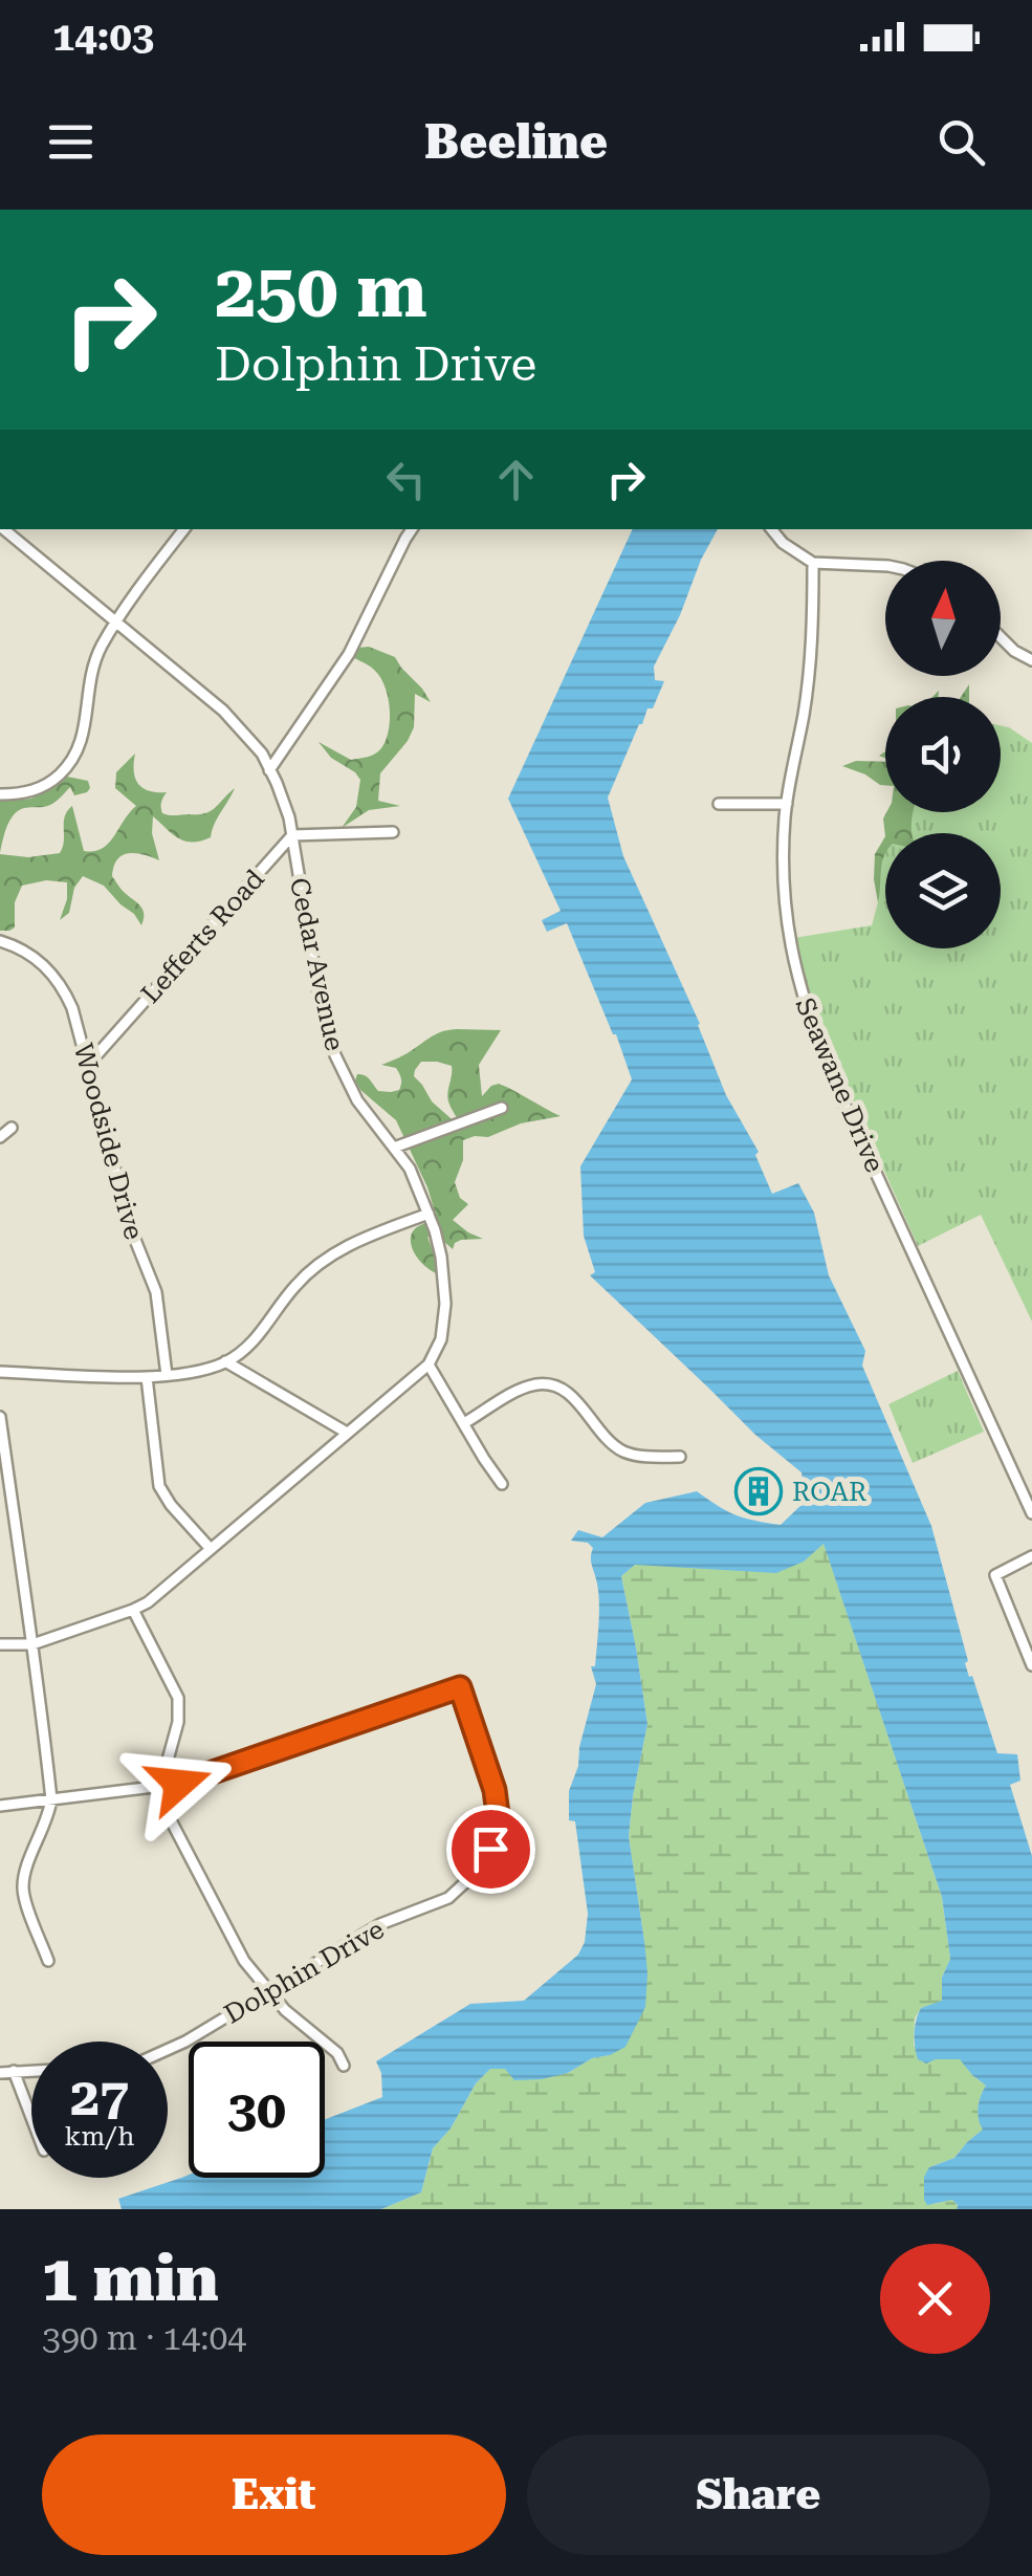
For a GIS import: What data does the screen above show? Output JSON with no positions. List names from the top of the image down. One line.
{"streets":{"street":["Lefferts Road","Cedar Avenue","Seawane Drive","Woodside Drive","Dolphin Drive"]},"crossings":[["Lefferts Road","Cedar Avenue"],["Lefferts Road","Woodside Drive"]],"places":{"building":["ROAR"]},"north":"top","page":{"status":"14:03","header":"Beeline","turn":["250 m","Dolphin Drive"],"speed":"27 km/h","limit":"30","heading":["1 min","390 m · 14:04"],"buttons":["Exit","Share"]}}
